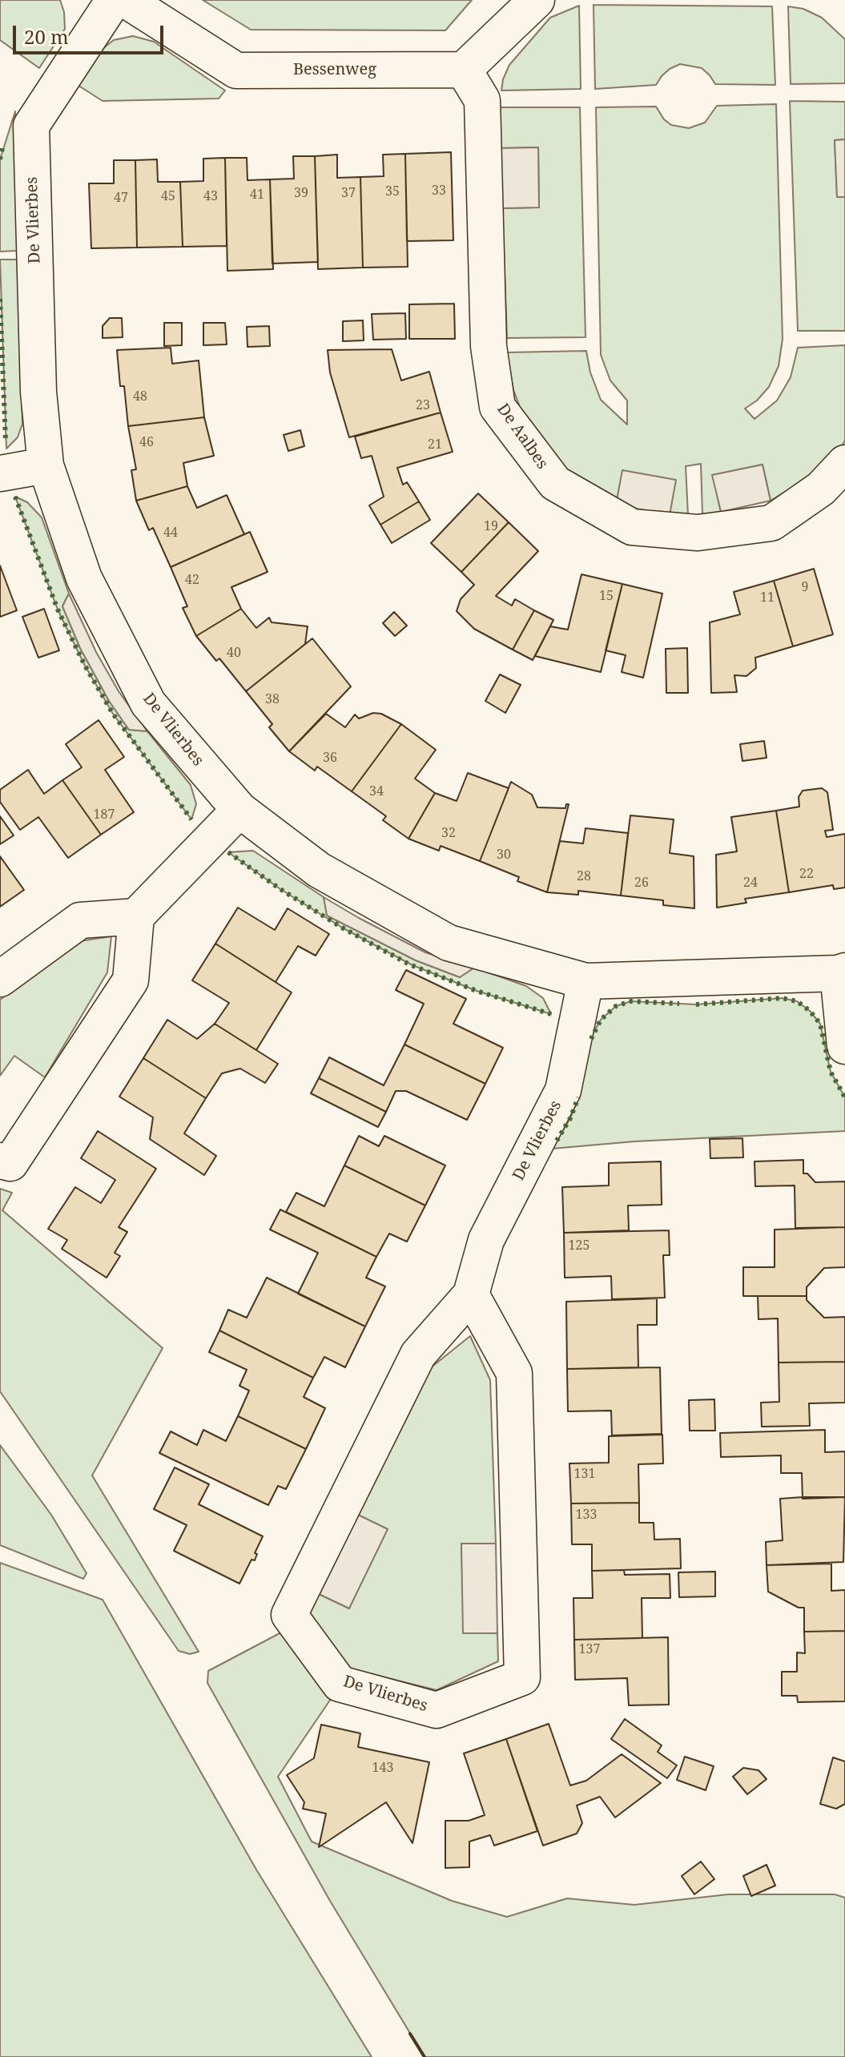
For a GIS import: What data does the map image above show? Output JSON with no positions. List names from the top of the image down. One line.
{"streets":{"street":["Bessenweg","De Vlierbes","De Aalbes"]},"crossings":[["Bessenweg","De Aalbes"]],"house_numbers":["33","35","39","37","41","45","43","47","48","23","46","21","19","44","42","9","15","11","40","38","36","34","187","32","30","22","28","26","24","125","131","133","137","143"],"scale_bar":"20 m"}
